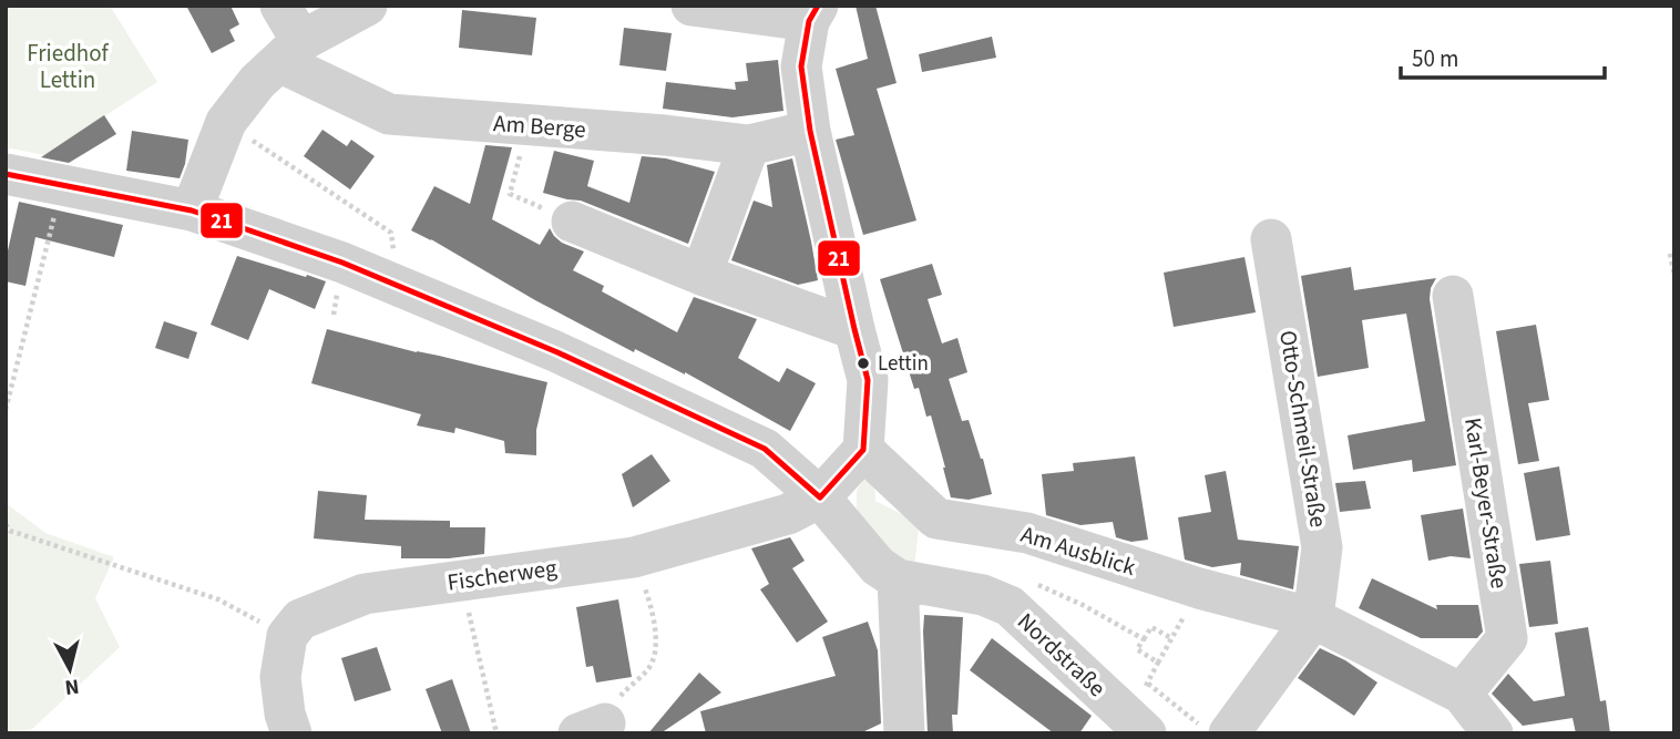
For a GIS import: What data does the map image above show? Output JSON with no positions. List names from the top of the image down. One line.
{"streets":{"street":["Am Berge","Otto-Schmeil-Straße","Karl-Beyer-Straße","Am Ausblick","Fischerweg","Nordstraße"]},"crossings":[["Otto-Schmeil-Straße","Am Ausblick"],["Karl-Beyer-Straße","Am Ausblick"],["Fischerweg","Nordstraße"]],"parks":["Friedhof Lettin"],"places":["Lettin"],"lines":["transit line 21"],"scale_bar":"50 m","north":"bottom"}
